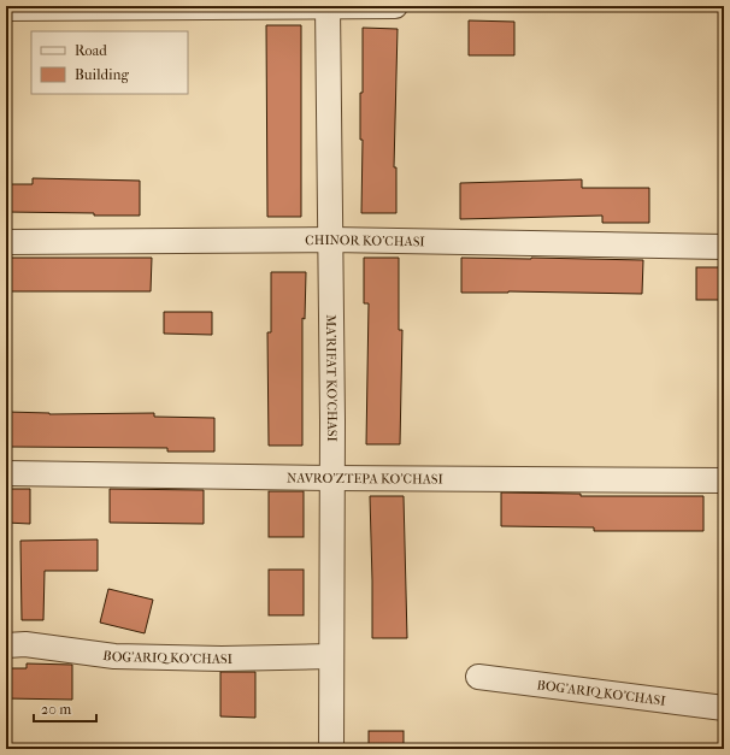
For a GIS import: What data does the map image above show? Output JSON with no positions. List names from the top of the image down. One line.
{"streets":{"street":["CHINOR KO'CHASI","MA'RIFAT KO'CHASI","NAVRO'ZTEPA KO'CHASI","BOG'ARIQ KO'CHASI"]},"crossings":[["CHINOR KO'CHASI","MA'RIFAT KO'CHASI"],["MA'RIFAT KO'CHASI","NAVRO'ZTEPA KO'CHASI"],["MA'RIFAT KO'CHASI","BOG'ARIQ KO'CHASI"]],"legend":["Road","Building"],"scale_bar":"20 m"}
